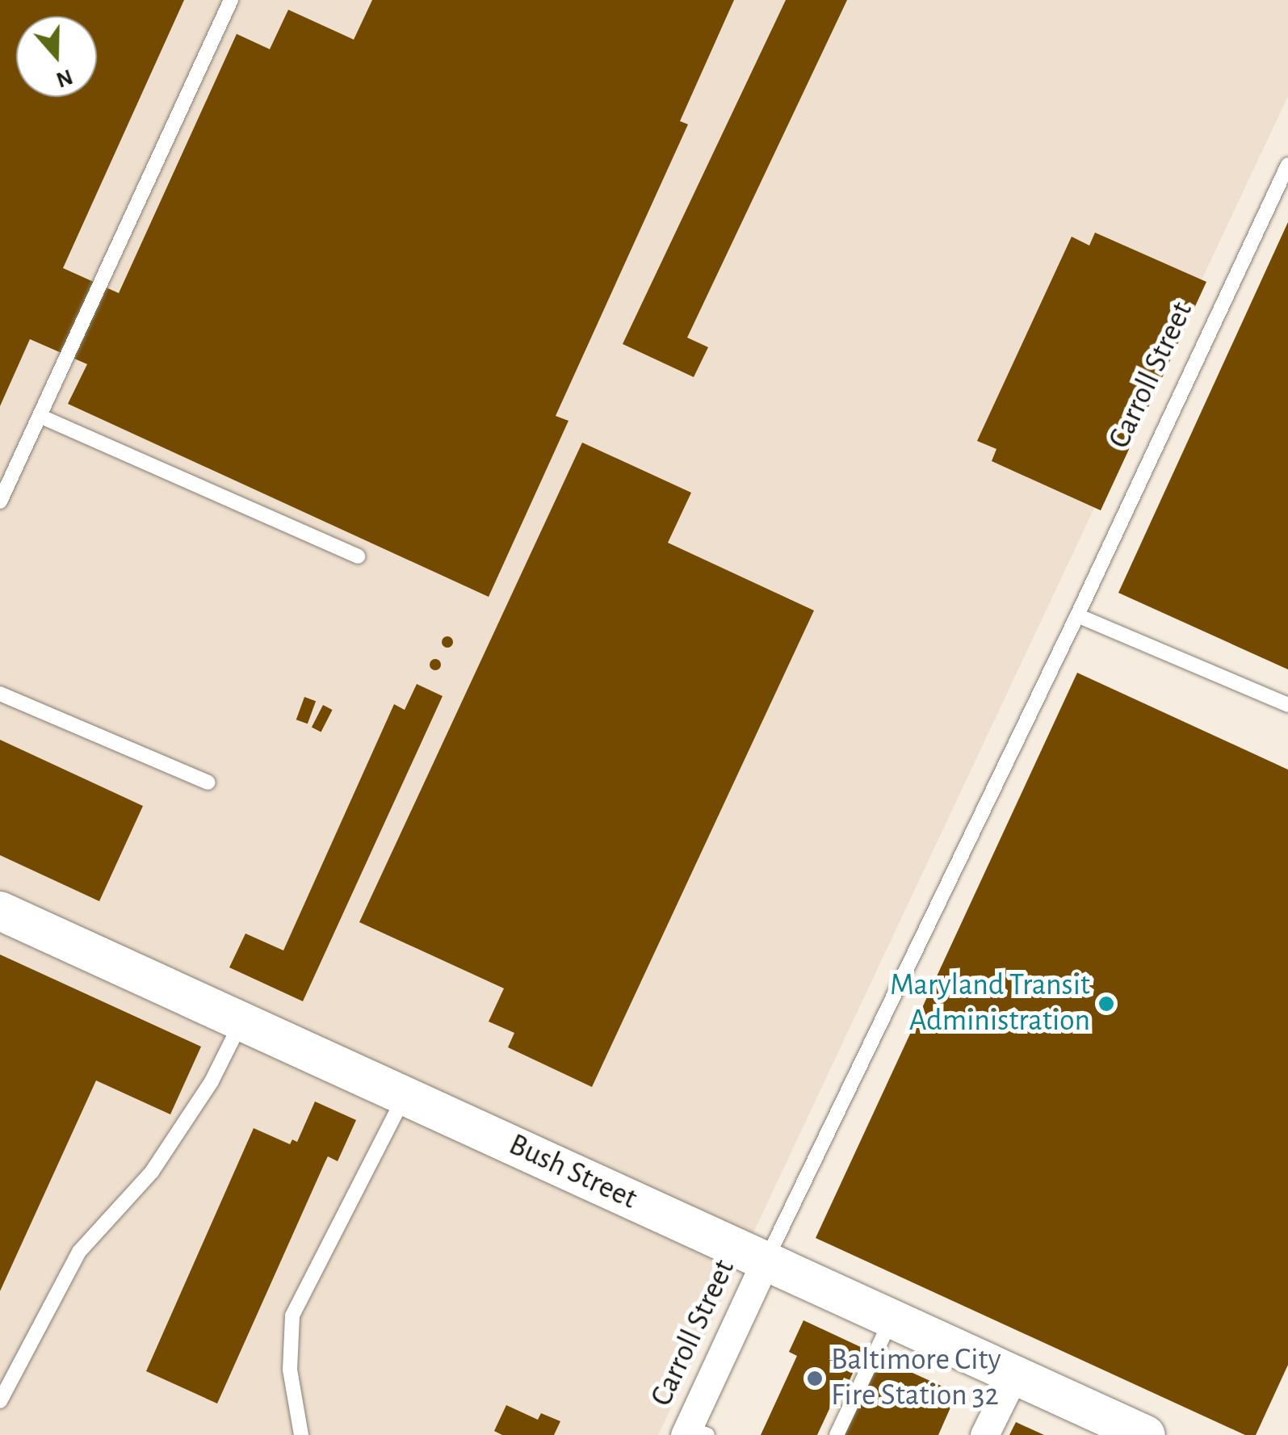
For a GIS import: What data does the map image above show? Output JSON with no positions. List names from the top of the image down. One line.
{"streets":{"street":["Carroll Street","Bush Street"]},"crossings":[["Carroll Street","Bush Street"]],"places":["Maryland Transit Administration","Baltimore City Fire Station 32"],"north":"bottom"}
